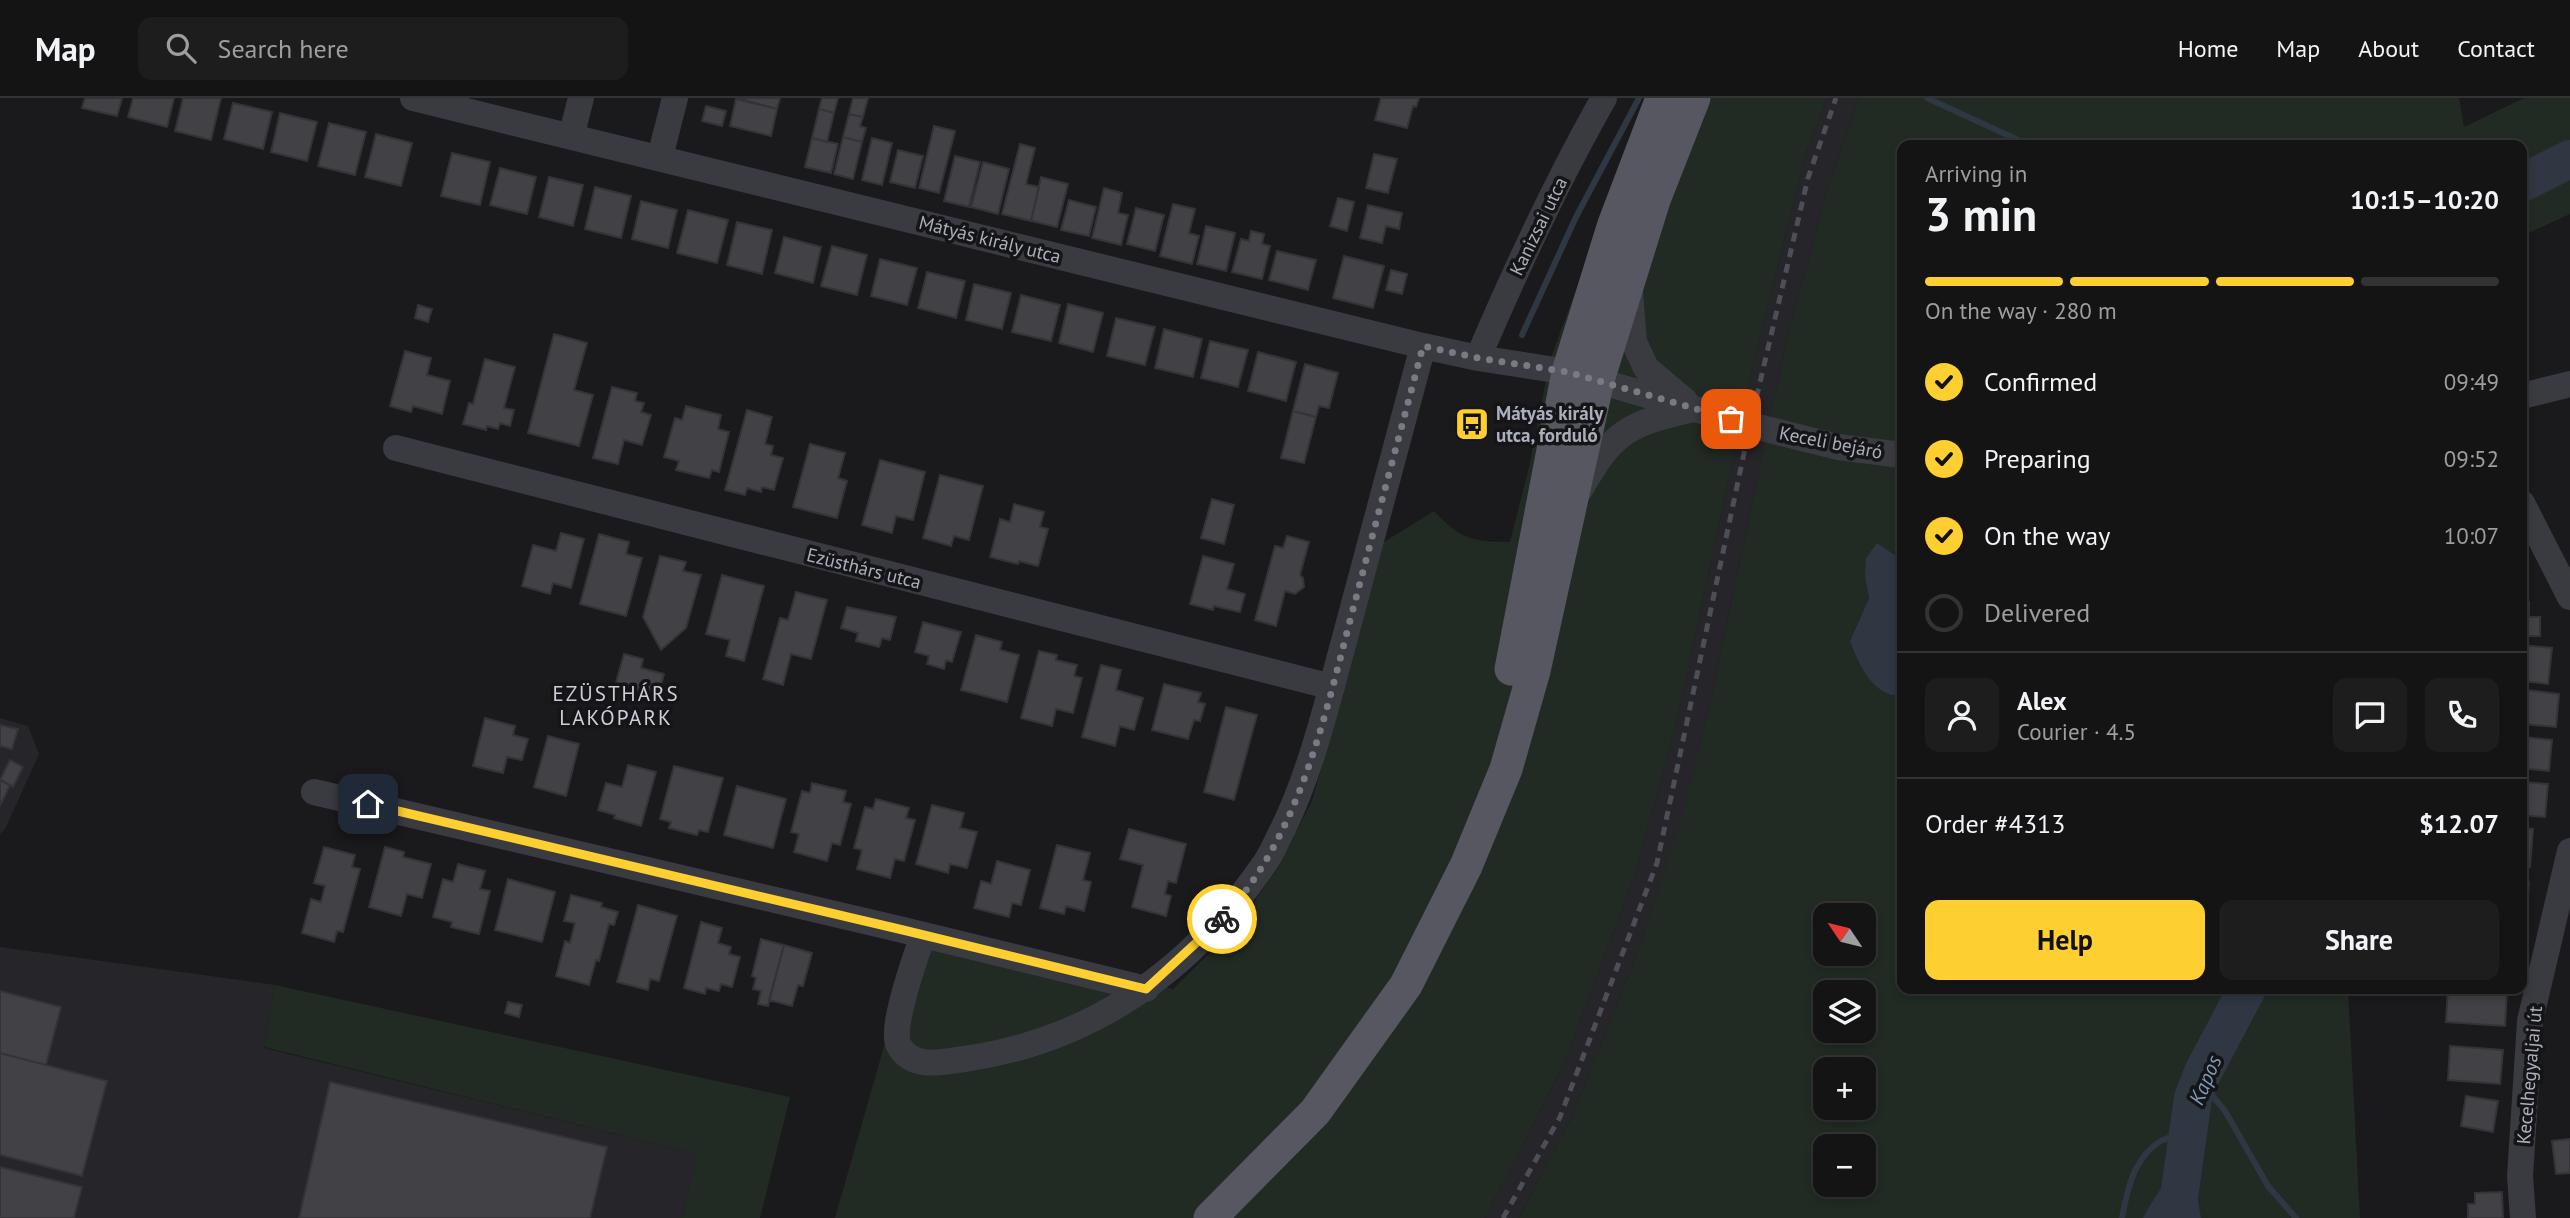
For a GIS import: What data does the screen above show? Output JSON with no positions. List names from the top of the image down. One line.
{"streets":{"street":["Kanizsai utca","Mátyás király utca","Keceli bejáró","Ezüsthárs utca","Kecelhegyaljai út"]},"crossings":[["Kanizsai utca","Mátyás király utca"],["Mátyás király utca","Keceli bejáró"]],"districts":["EZÜSTHÁRS LAKÓPARK"],"water":["Kapos"],"places":{"bus stop":["Mátyás király utca, forduló"]},"north":"top left","page":{"header":"Map","search":"Search here","nav":["Home","Map","About","Contact"],"heading":["3 min","Arriving in","10:15–10:20"],"panel":["Alex","Courier · 4.5","Order #4313","$12.07"],"bar":"On the way · 280 m","list":[["Confirmed","09:49"],["Preparing","09:52"],["On the way","10:07"],"Delivered"],"buttons":["Help","Share"],"map_buttons":["+","−"]}}
